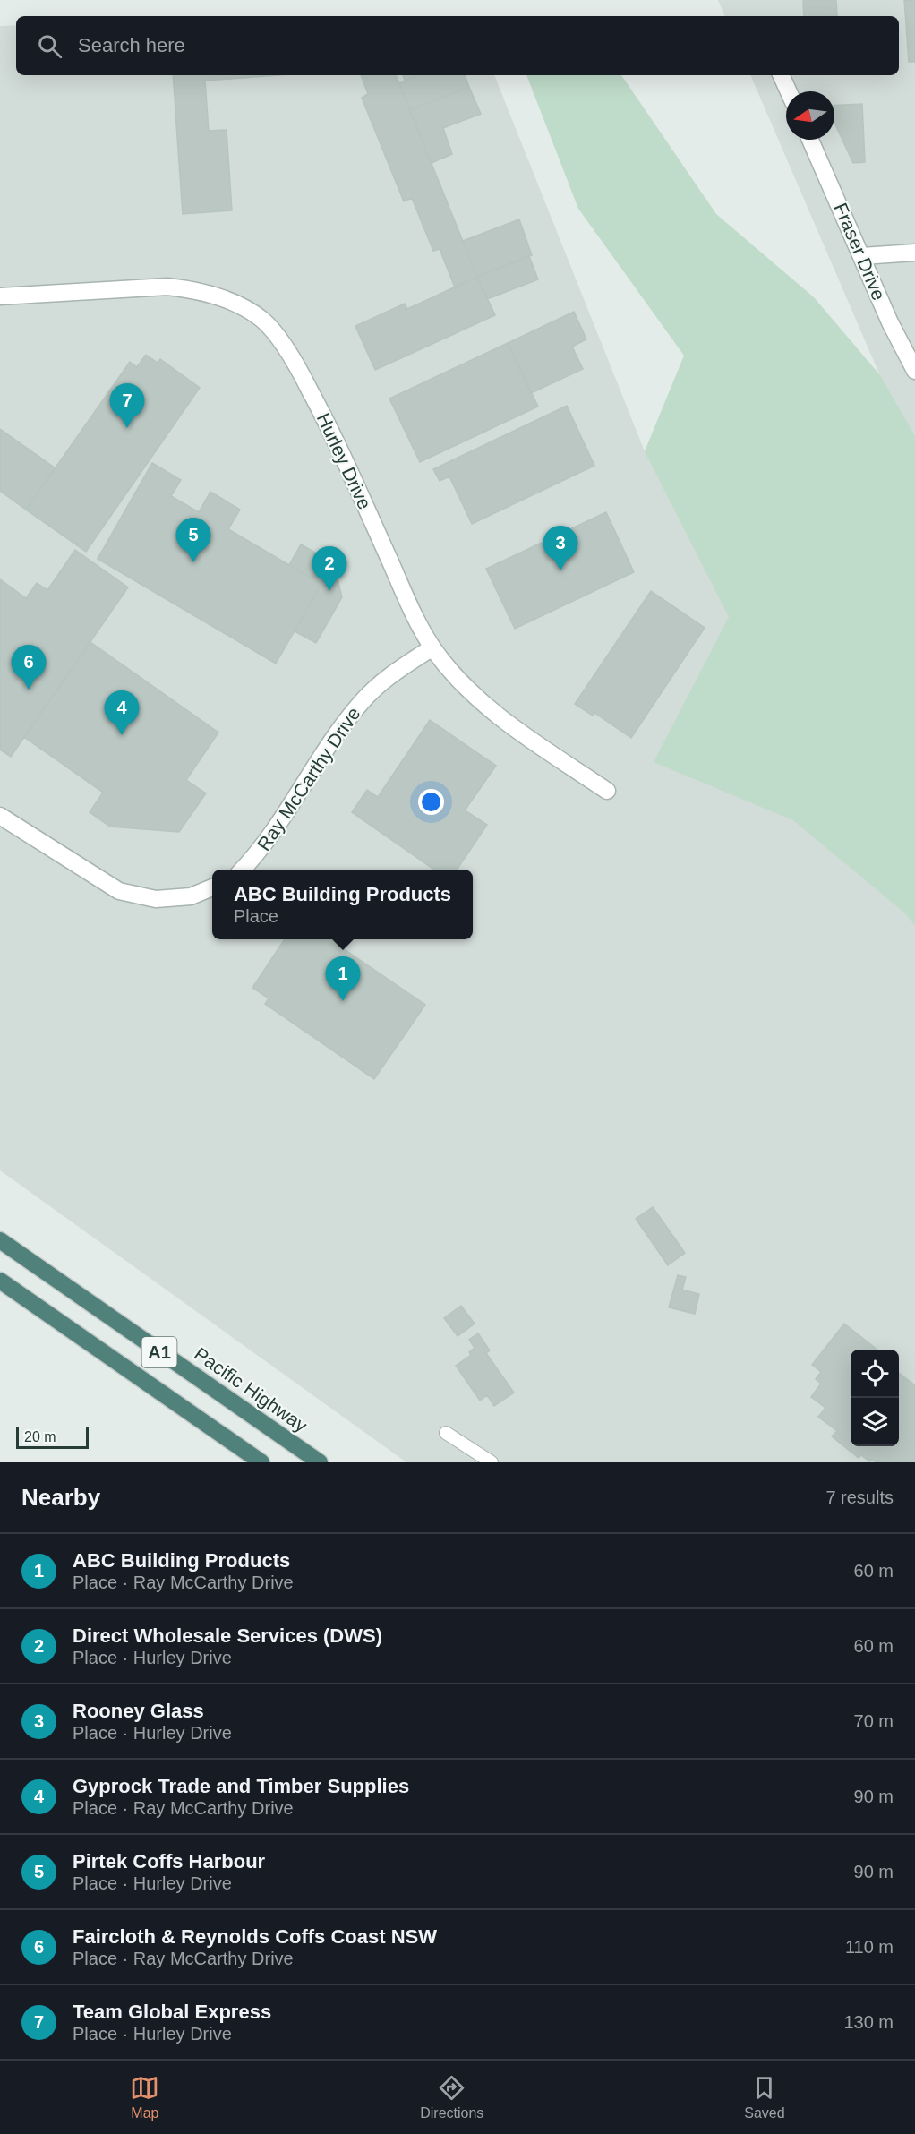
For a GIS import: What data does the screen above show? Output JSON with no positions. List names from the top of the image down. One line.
{"streets":{"highway":["A1","Pacific Highway"],"street":["Fraser Drive","Hurley Drive","Ray McCarthy Drive"]},"crossings":[["Hurley Drive","Ray McCarthy Drive"]],"scale_bar":"20 m","north":"left","page":{"search":"Search here","pins":["7","5","3","2","6","4","1"],"popup":["ABC Building Products","Place"],"scale":"20 m","heading":["Nearby","7 results"],"list":[{"mark":"1","name":"ABC Building Products","note":"Place · Ray McCarthy Drive","value":"60 m"},{"mark":"2","name":"Direct Wholesale Services (DWS)","note":"Place · Hurley Drive","value":"60 m"},{"mark":"3","name":"Rooney Glass","note":"Place · Hurley Drive","value":"70 m"},{"mark":"4","name":"Gyprock Trade and Timber Supplies","note":"Place · Ray McCarthy Drive","value":"90 m"},{"mark":"5","name":"Pirtek Coffs Harbour","note":"Place · Hurley Drive","value":"90 m"},{"mark":"6","name":"Faircloth & Reynolds Coffs Coast NSW","note":"Place · Ray McCarthy Drive","value":"110 m"},{"mark":"7","name":"Team Global Express","note":"Place · Hurley Drive","value":"130 m"}],"nav":["Map","Directions","Saved"]}}
